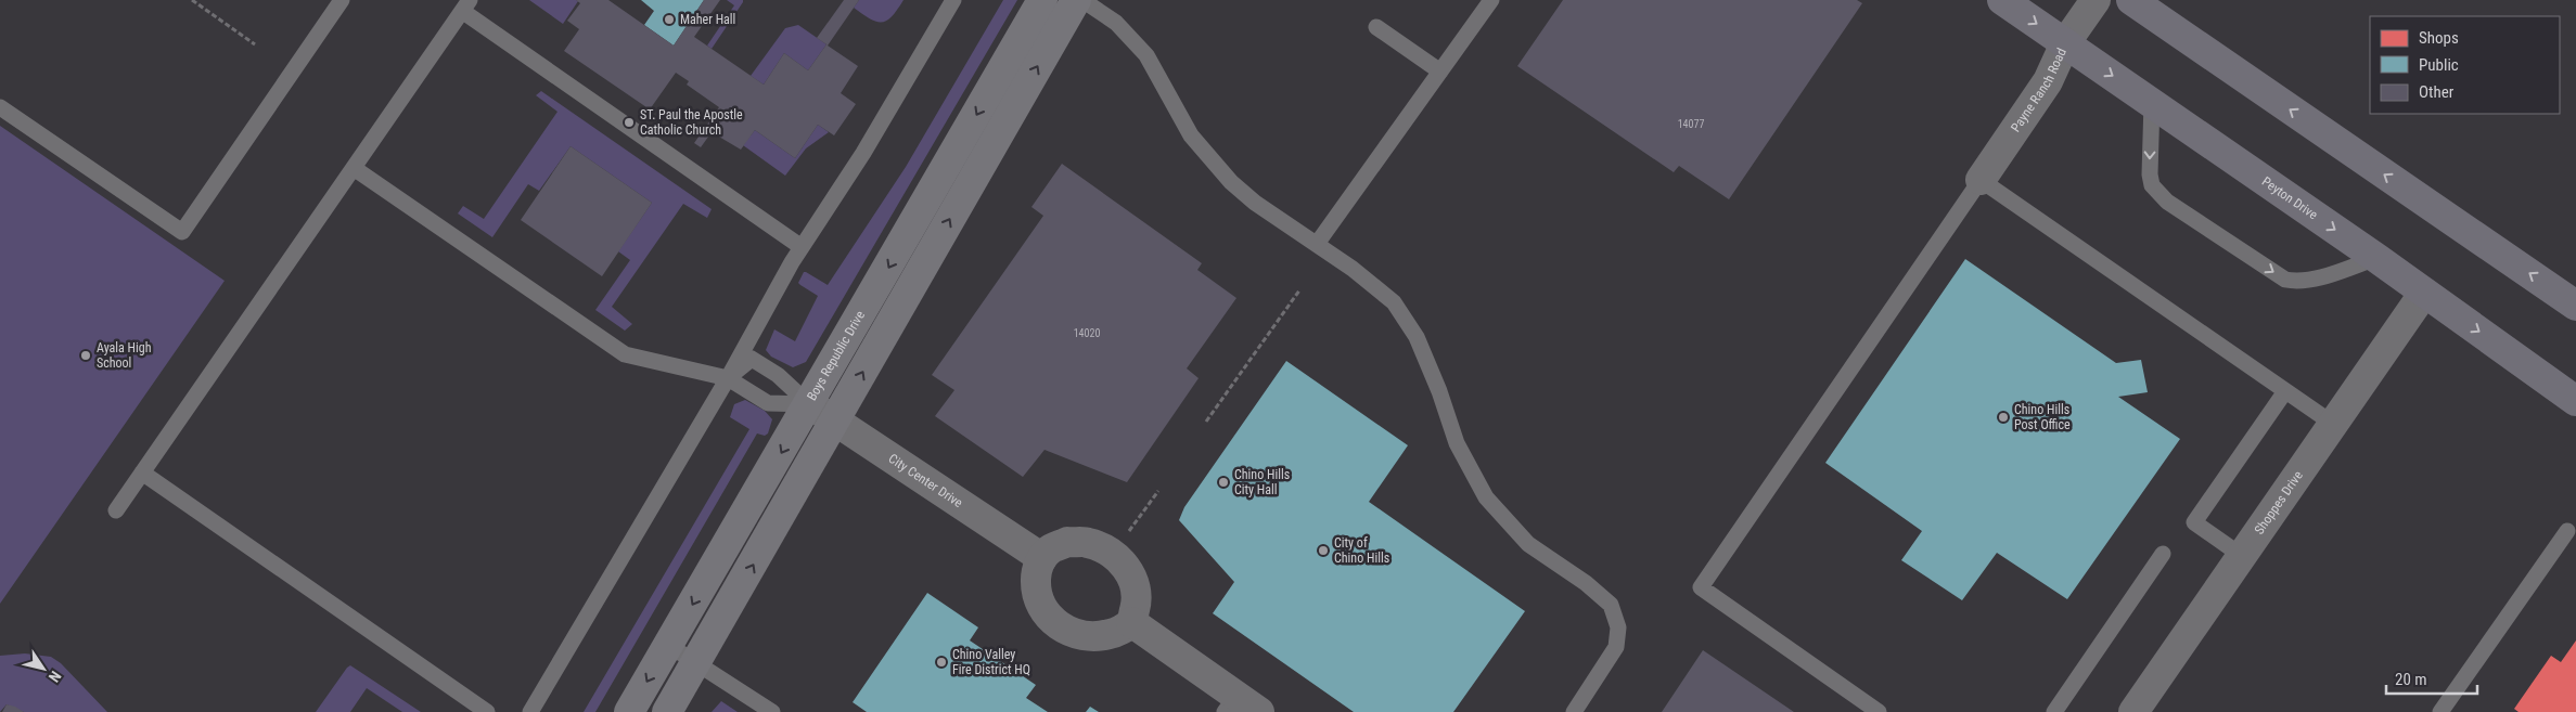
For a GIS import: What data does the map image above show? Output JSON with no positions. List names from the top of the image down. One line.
{"streets":{"main road":["Peyton Drive","Boys Republic Drive"],"street":["Payne Ranch Road","City Center Drive","Shoppes Drive"]},"crossings":[["Payne Ranch Road","Peyton Drive"],["Peyton Drive","Shoppes Drive"],["Boys Republic Drive","City Center Drive"]],"places":["Maher Hall","ST. Paul the Apostle Catholic Church","Ayala High School","Chino Hills Post Office","Chino Hills City Hall","City of Chino Hills","Chino Valley Fire District HQ"],"house_numbers":["14077","14020"],"legend":["Shops","Public","Other"],"scale_bar":"20 m","north":"bottom right"}
